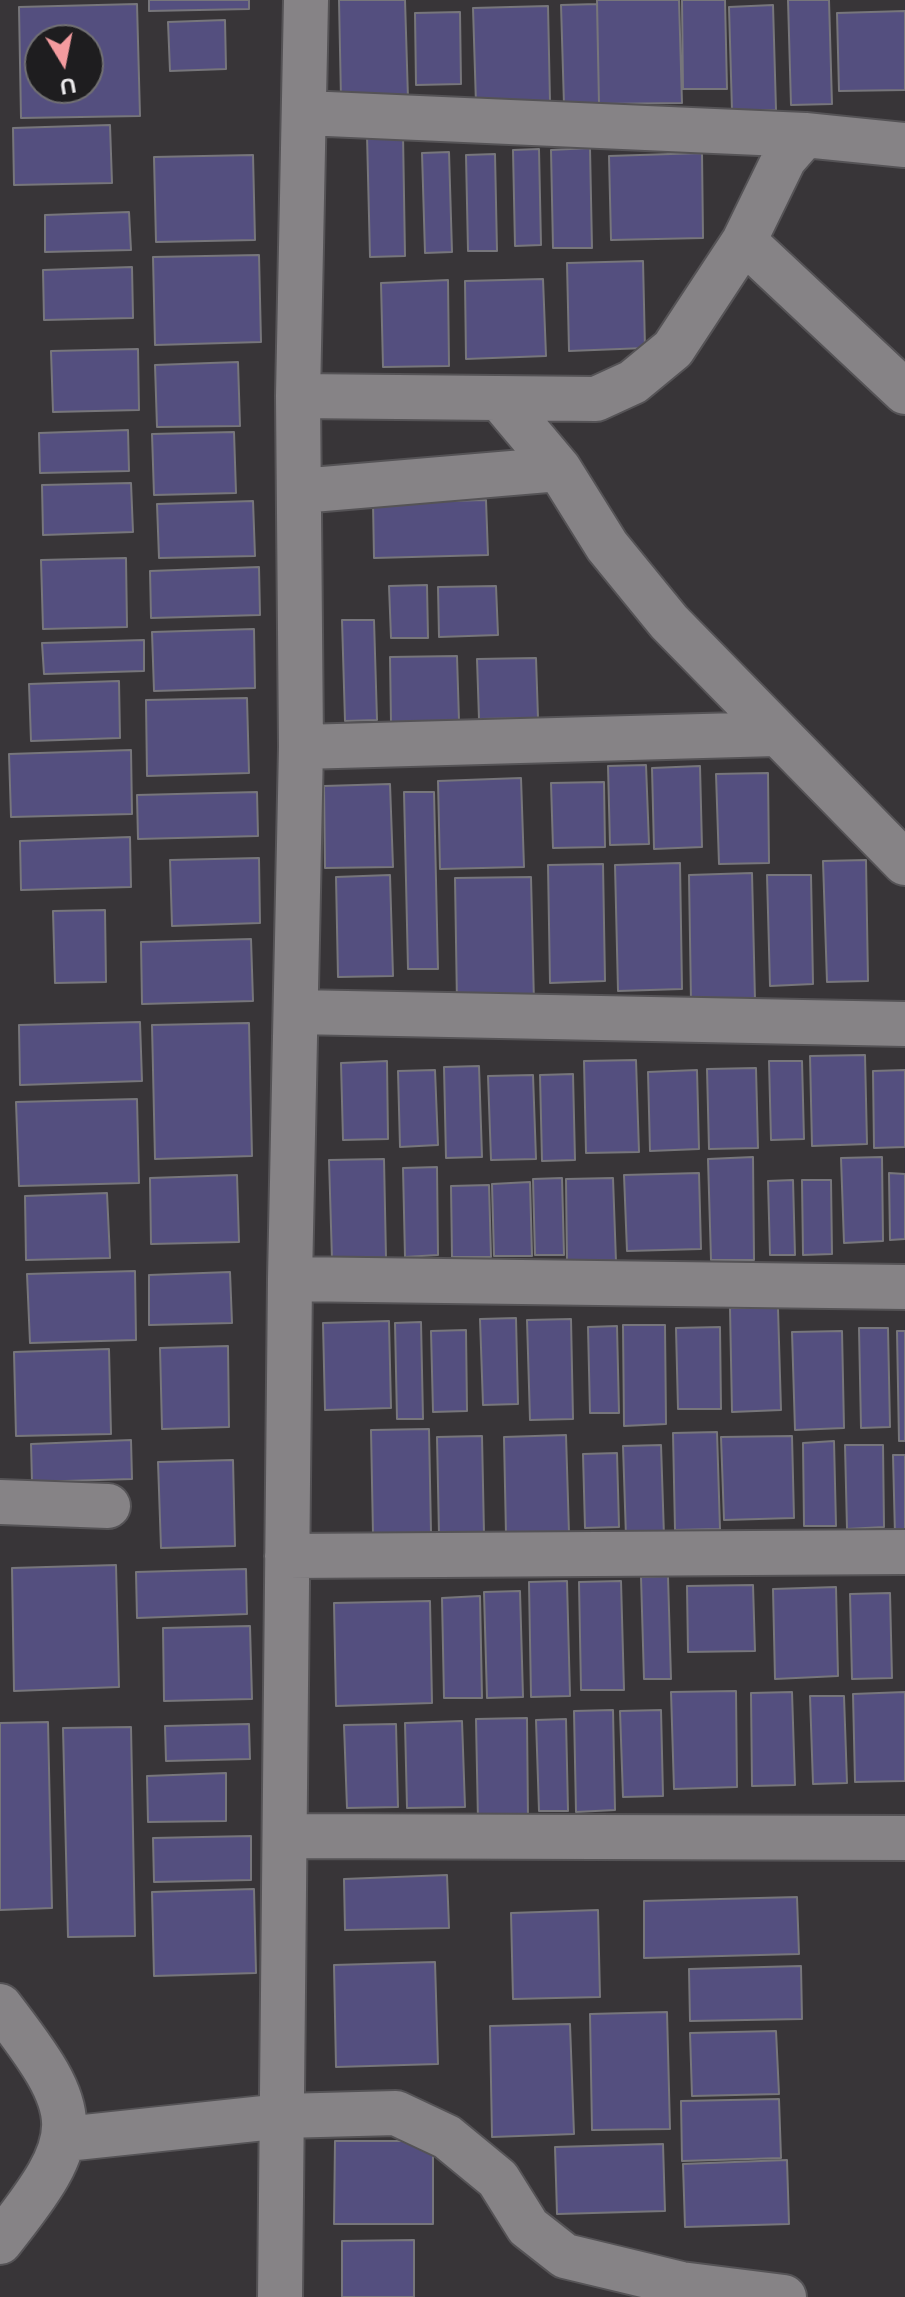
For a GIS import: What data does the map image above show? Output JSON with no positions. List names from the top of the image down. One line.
{"north":"bottom"}
